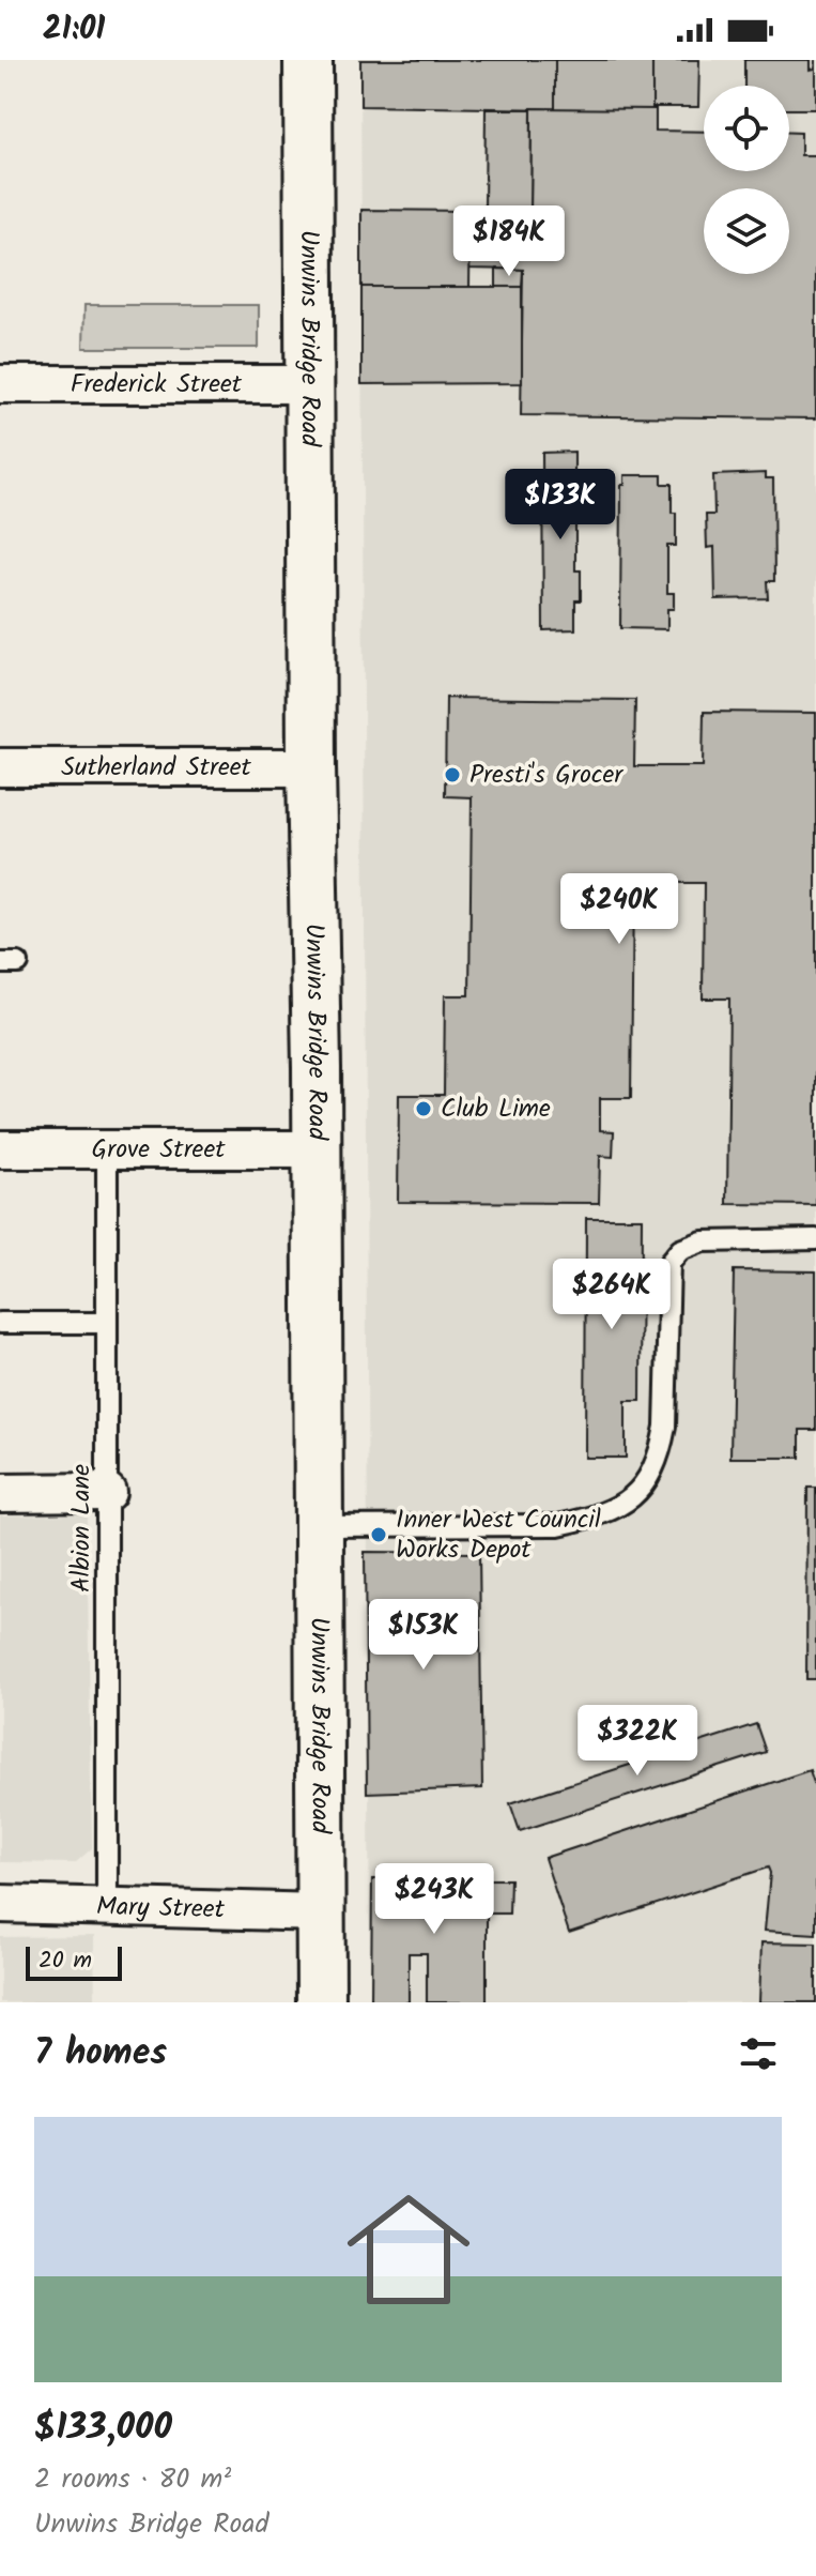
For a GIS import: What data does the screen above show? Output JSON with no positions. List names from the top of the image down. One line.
{"streets":{"main road":["Unwins Bridge Road"],"street":["Frederick Street","Sutherland Street","Grove Street","Mary Street"],"lane":["Albion Lane"]},"crossings":[["Unwins Bridge Road","Frederick Street"],["Unwins Bridge Road","Sutherland Street"],["Unwins Bridge Road","Grove Street"],["Unwins Bridge Road","Mary Street"],["Grove Street","Albion Lane"],["Albion Lane","Mary Street"]],"places":["Presti's Grocer","Club Lime","Inner West Council Works Depot"],"scale_bar":"20 m","page":{"status":"21:01","price":["$184K","$133K","$240K","$264K","$153K","$322K","$243K"],"scale":"20 m","heading":"7 homes","list":[{"name":"$133,000","note":"2 rooms · 80 m² · Unwins Bridge Road"}]}}
